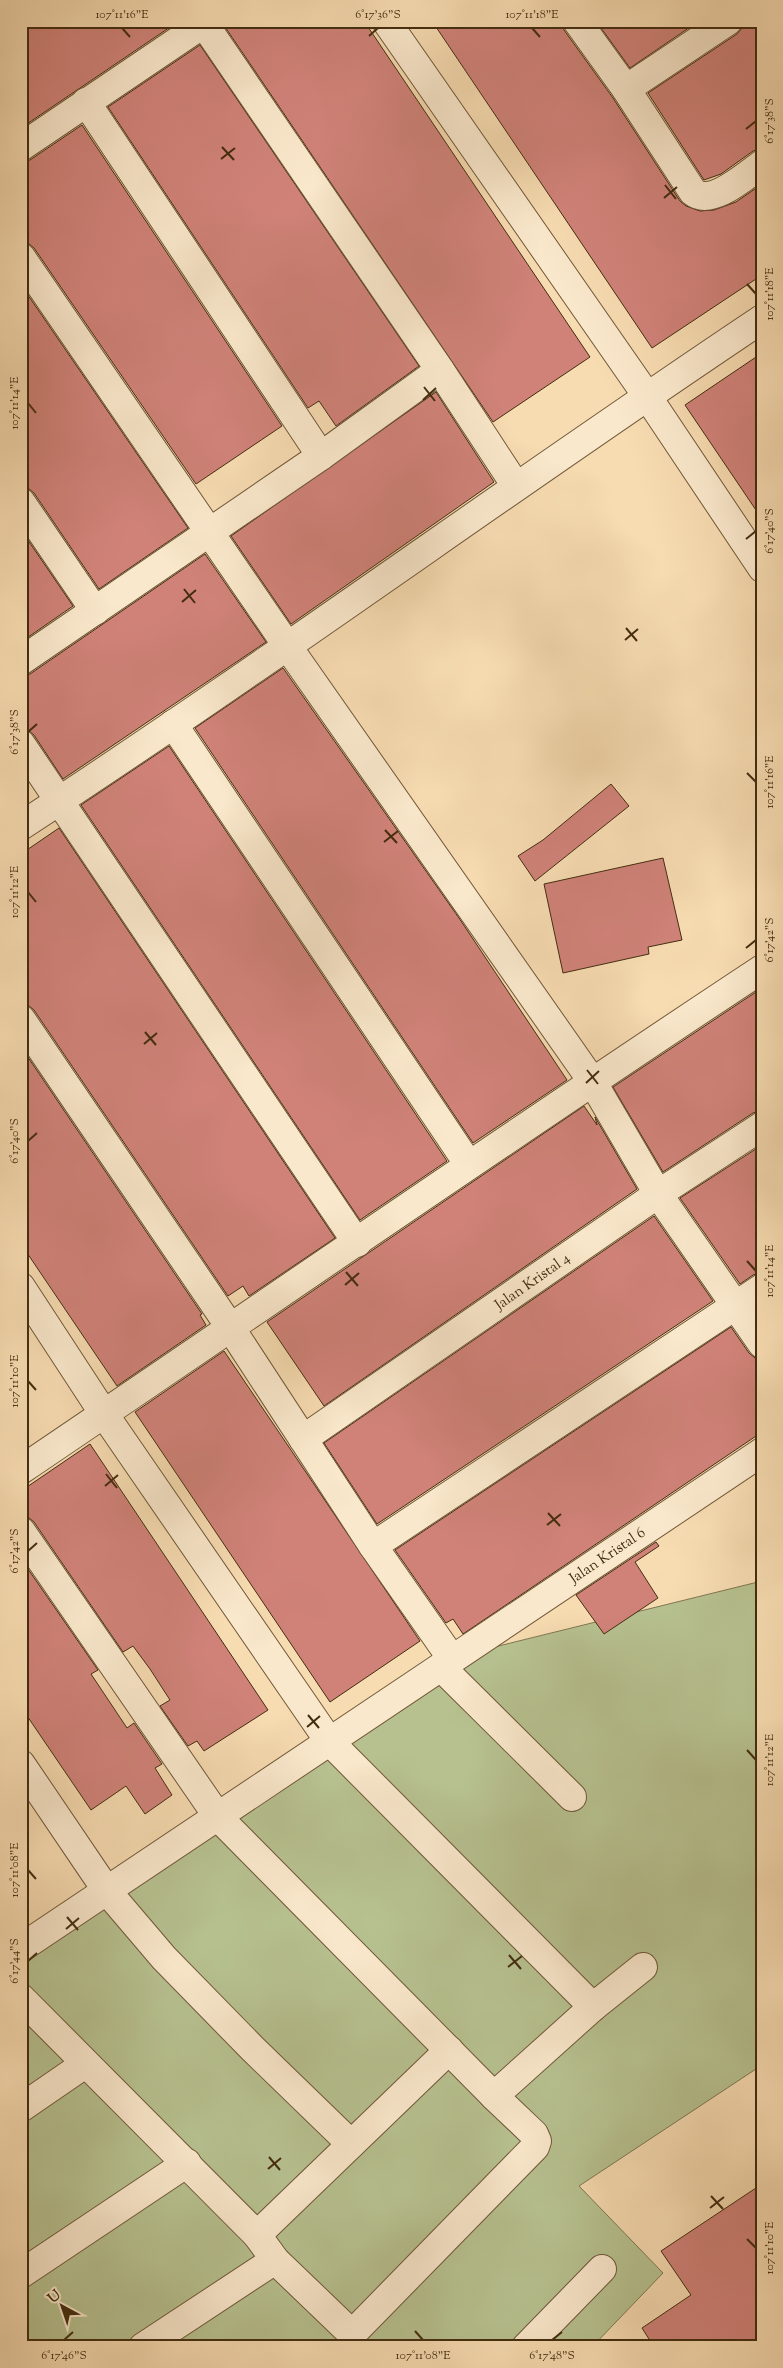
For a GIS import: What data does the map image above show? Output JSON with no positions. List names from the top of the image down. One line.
{"streets":{"street":["Jalan Kristal 4","Jalan Kristal 6"]},"north":"top left","coordinates":["107°11'16\"E","6°17'36\"S","107°11'18\"E","6°17'38\"S","107°11'14\"E","6°17'40\"S","107°11'12\"E","6°17'42\"S","107°11'10\"E","107°11'08\"E","6°17'44\"S","6°17'46\"S","6°17'48\"S"]}
